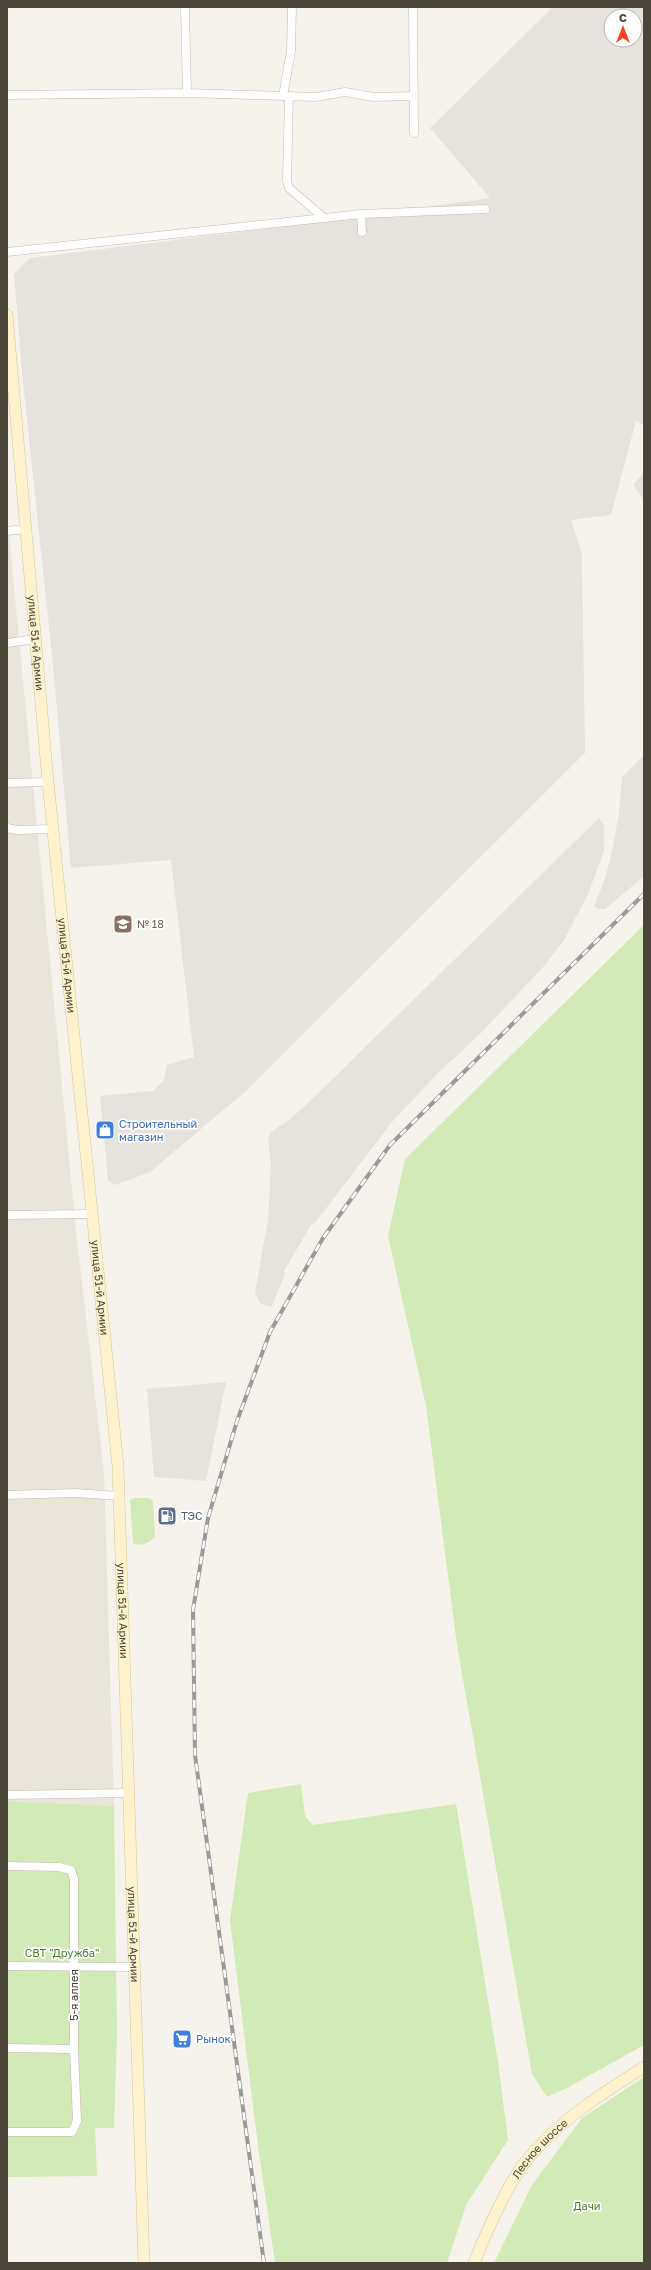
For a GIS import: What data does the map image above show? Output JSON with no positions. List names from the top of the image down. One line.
{"streets":{"main road":["улица 51-й Армии","Лесное шоссе"],"street":["5-я аллея"]},"parks":["СВТ \"Дружба\"","Дачи"],"places":{"school or university":["№ 18"],"shop":["Строительный магазин"],"fuel station":["ТЭС"],"supermarket":["Рынок"]},"north":"top"}
